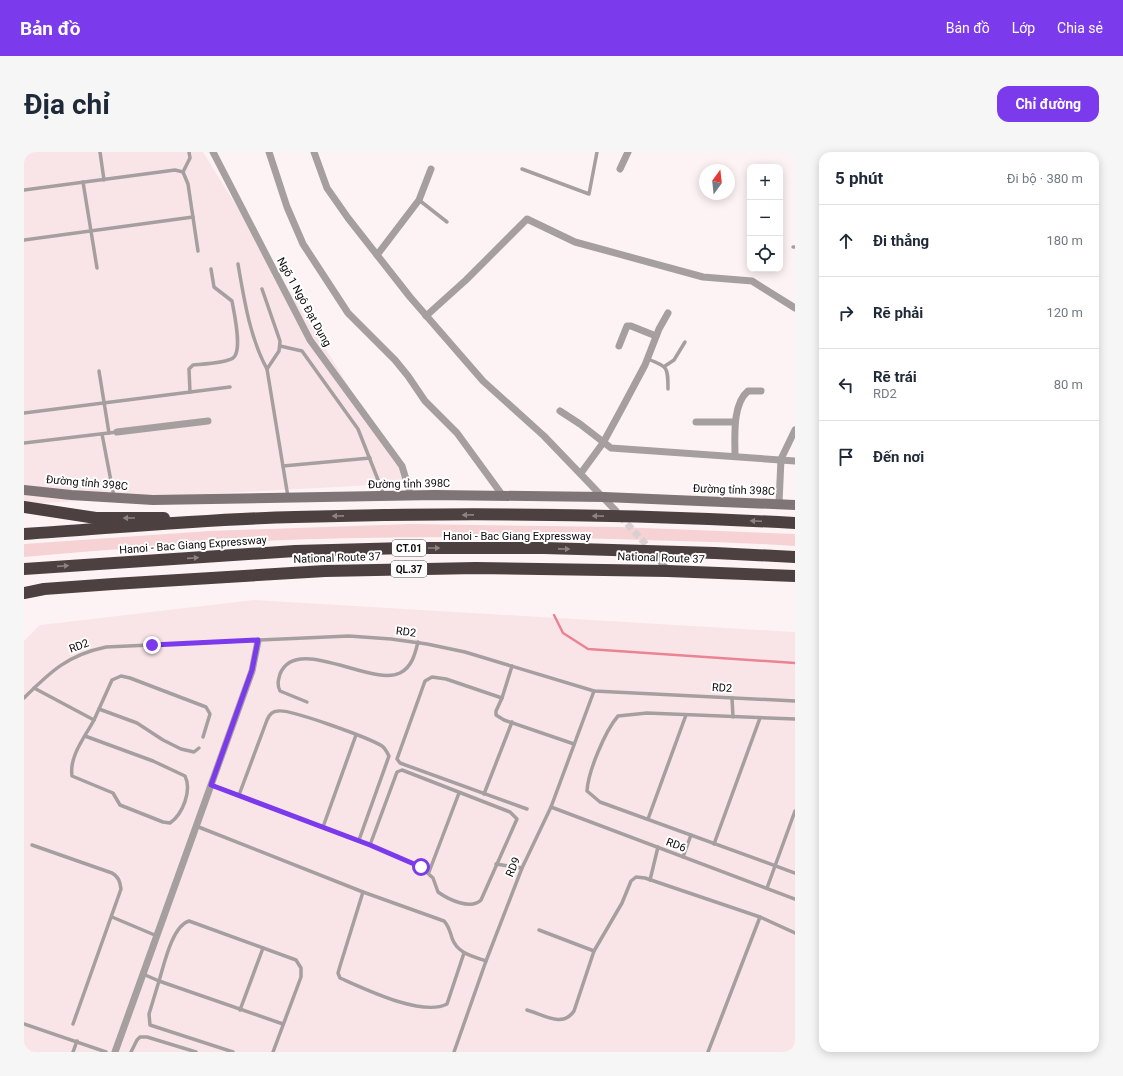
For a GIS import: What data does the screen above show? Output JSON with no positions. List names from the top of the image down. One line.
{"streets":{"highway":["Hanoi - Bac Giang Expressway","CT.01","National Route 37","QL.37"],"main road":["Đường tỉnh 398C"],"street":["Ngõ 1 Ngô Đạt Dụng"],"lane":["RD2","RD6","RD9"]},"crossings":[["Ngõ 1 Ngô Đạt Dụng","Đường tỉnh 398C"],["RD2","RD9"],["RD6","RD9"]],"north":"top","page":{"header":"Bản đồ","nav":["Bản đồ","Lớp","Chia sẻ"],"buttons":"Chỉ đường","title":"Địa chỉ","heading":["5 phút","Đi bộ · 380 m"],"map_buttons":["+","−"],"list":[["Đi thẳng","180 m"],["Rẽ phải","120 m"],["Rẽ trái","RD2","80 m"],"Đến nơi"]}}
